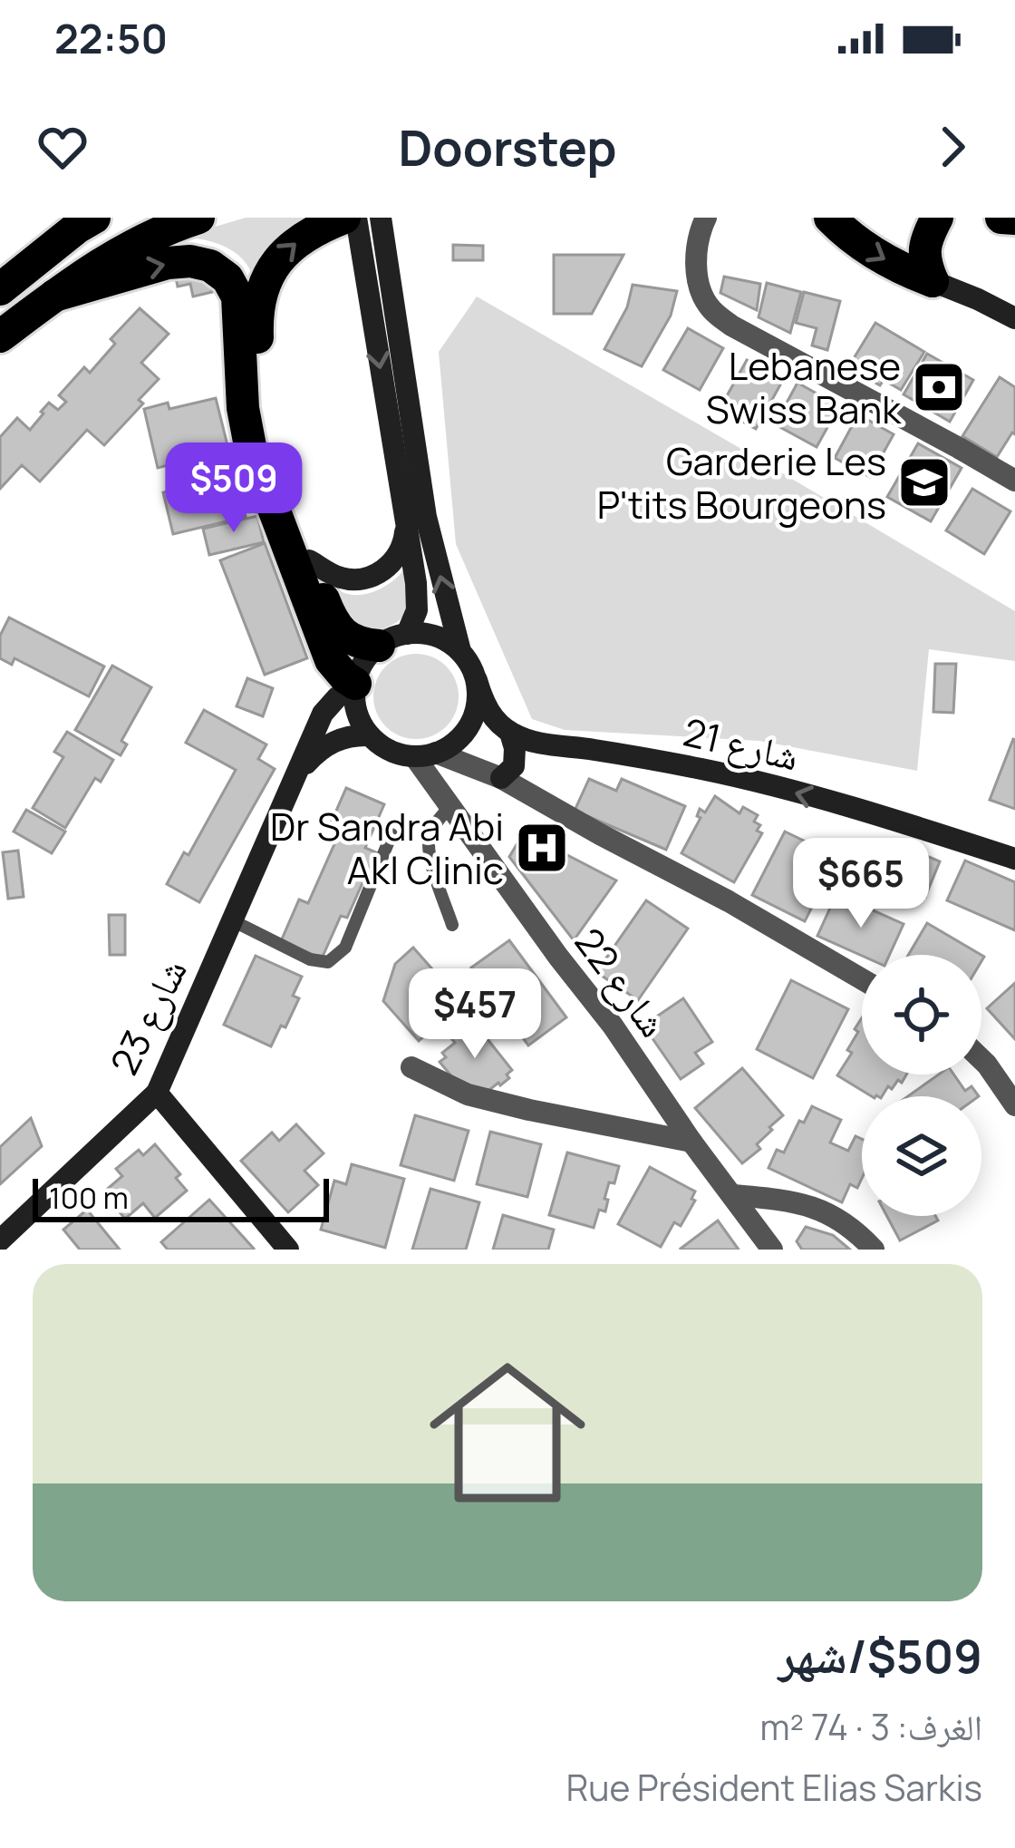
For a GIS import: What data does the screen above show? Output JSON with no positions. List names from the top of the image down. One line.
{"streets":{"main road":["شارع 21","شارع 23"],"street":["شارع 22"]},"crossings":[["شارع 22","شارع 23"]],"one_way":["شارع 21"],"places":{"bank":["Lebanese Swiss Bank"],"school or university":["Garderie Les P'tits Bourgeons"],"hospital":["Dr Sandra Abi Akl Clinic"]},"scale_bar":"100 m","page":{"status":"22:50","header":"Doorstep","price":["$509","$665","$457"],"scale":"100 m","list":[{"name":"$509/شهر","note":"الغرف: 3 · 74 m² · Rue Président Elias Sarkis"}]}}
